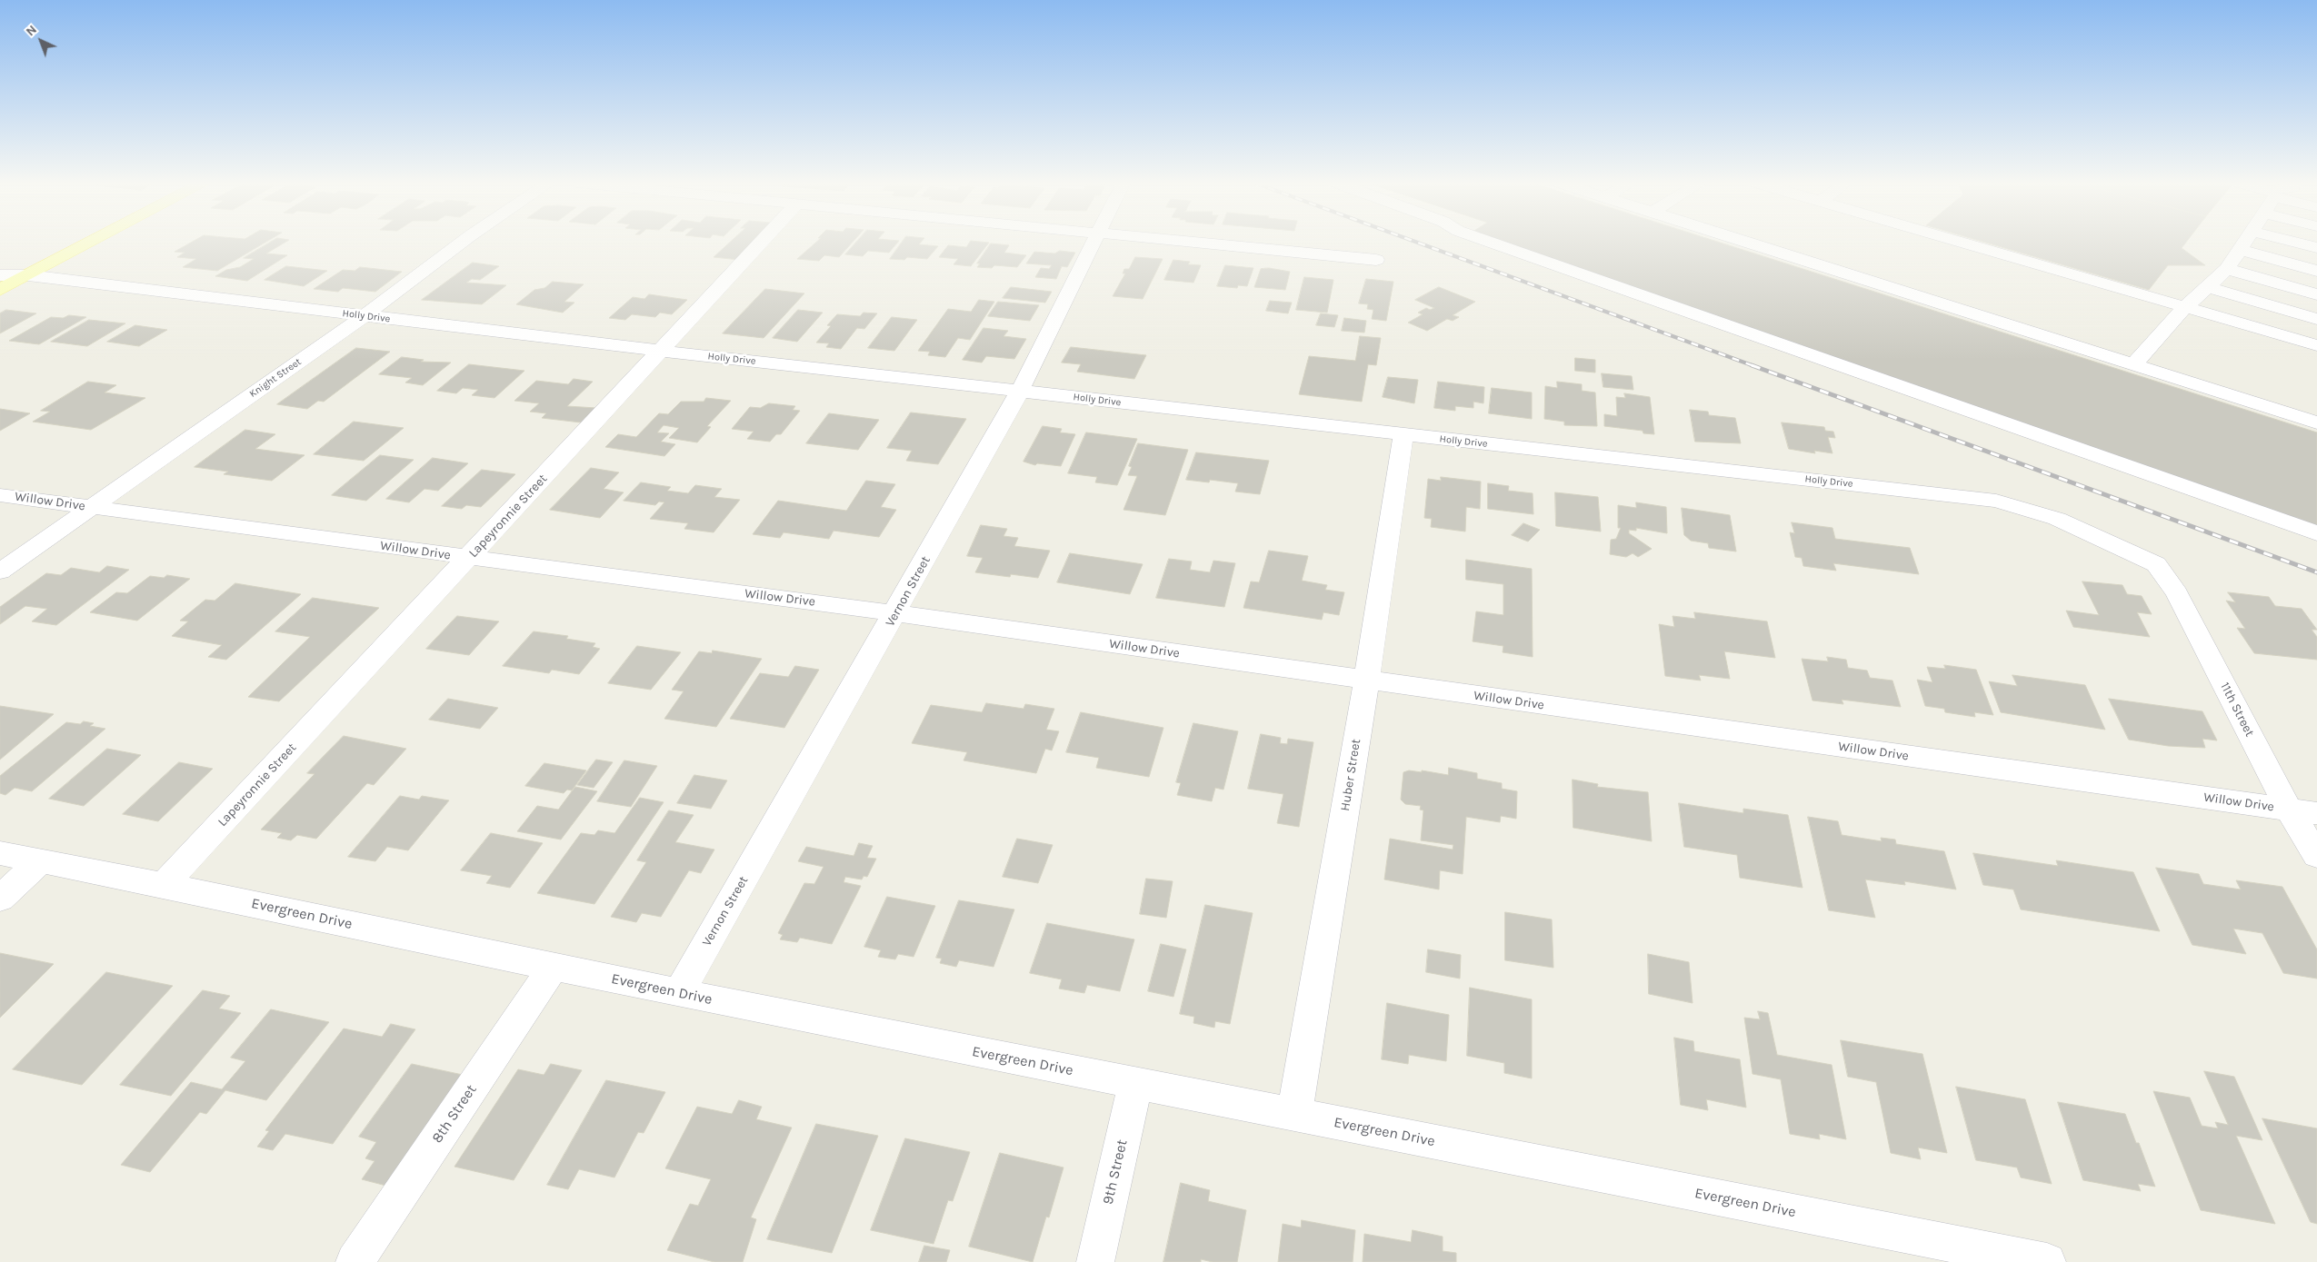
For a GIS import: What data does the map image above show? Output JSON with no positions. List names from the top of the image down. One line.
{"streets":{"street":["Holly Drive","Knight Street","Willow Drive","Lapeyronnie Street","Vernon Street","11th Street","Huber Street","Evergreen Drive","8th Street","9th Street"]},"crossings":[["Holly Drive","Knight Street"],["Holly Drive","Lapeyronnie Street"],["Holly Drive","Vernon Street"],["Holly Drive","11th Street"],["Holly Drive","Huber Street"],["Knight Street","Willow Drive"],["Willow Drive","Lapeyronnie Street"],["Willow Drive","Vernon Street"],["Willow Drive","11th Street"],["Willow Drive","Huber Street"],["Lapeyronnie Street","Evergreen Drive"],["Vernon Street","Evergreen Drive"],["Huber Street","Evergreen Drive"],["Evergreen Drive","8th Street"],["Evergreen Drive","9th Street"]],"north":"top left"}
